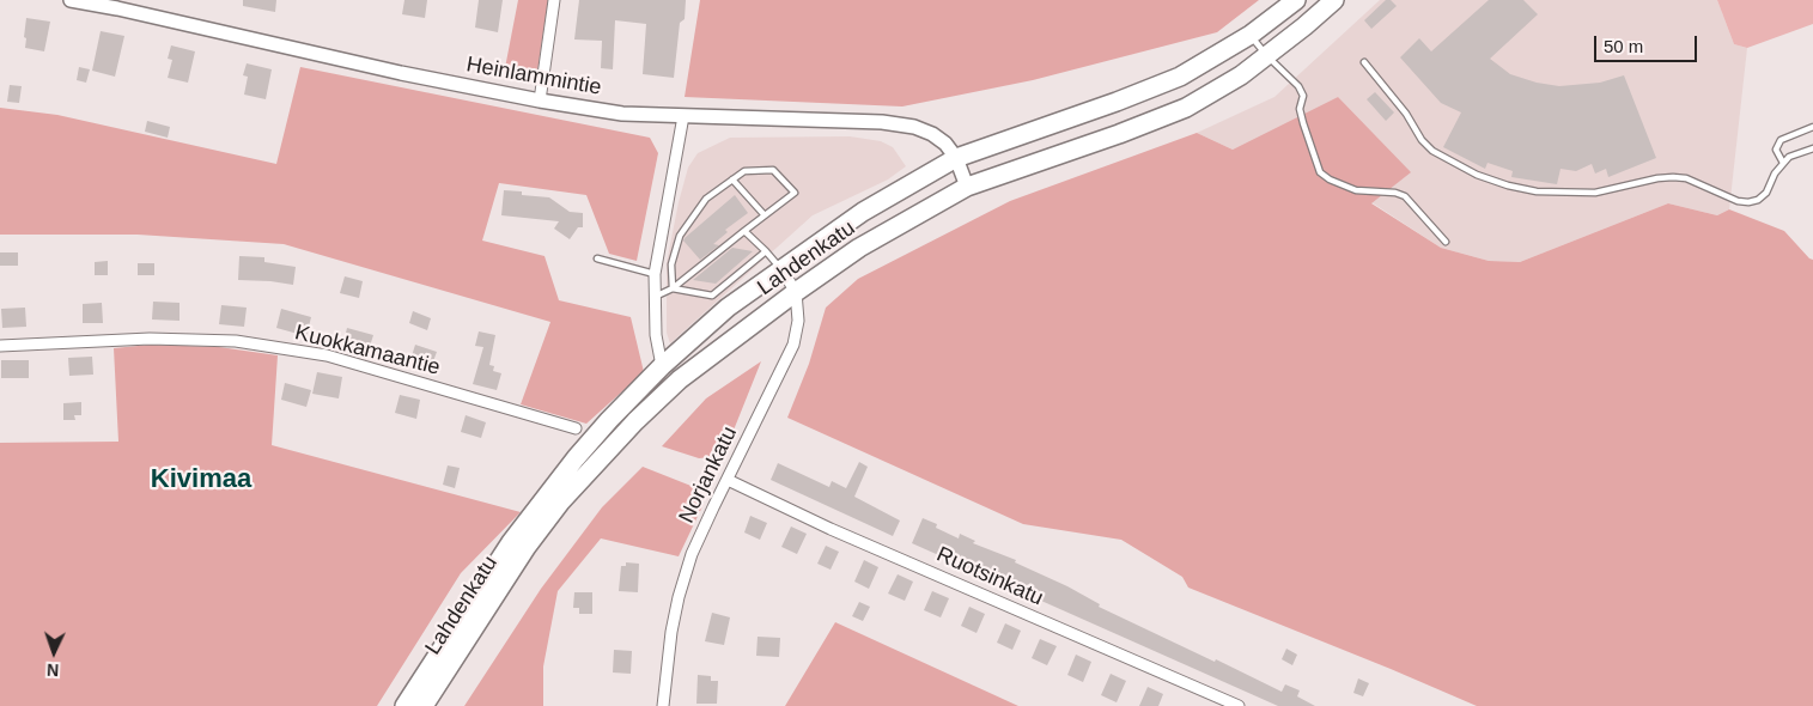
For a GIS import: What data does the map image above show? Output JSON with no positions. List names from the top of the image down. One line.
{"streets":{"main road":["Lahdenkatu"],"street":["Heinlammintie","Kuokkamaantie","Norjankatu","Ruotsinkatu"]},"crossings":[["Heinlammintie","Lahdenkatu"],["Lahdenkatu","Norjankatu"],["Norjankatu","Ruotsinkatu"]],"districts":["Kivimaa"],"scale_bar":"50 m","north":"bottom"}
